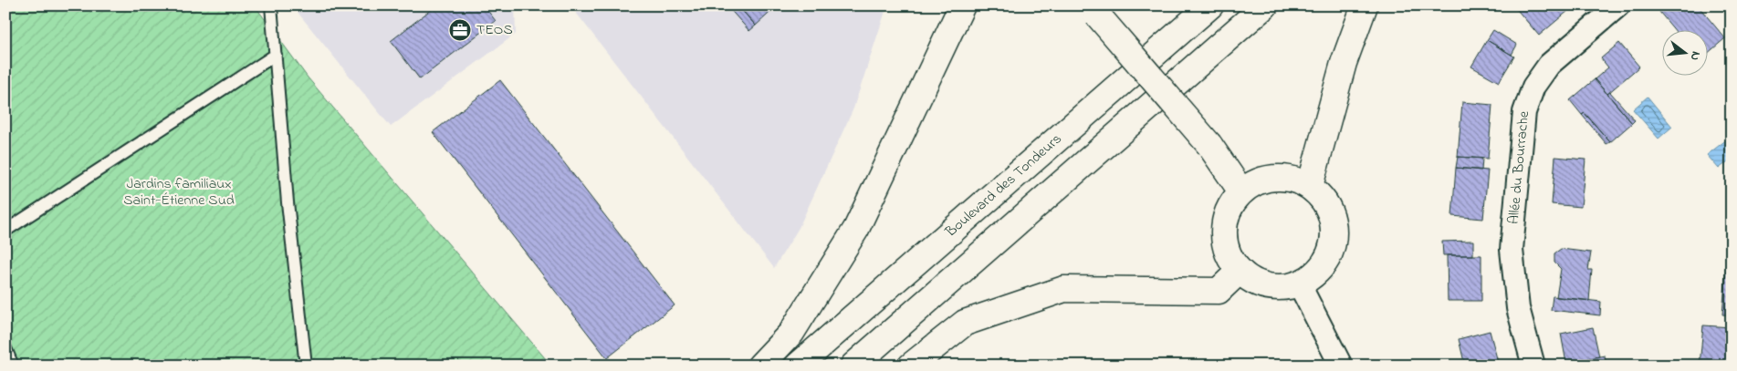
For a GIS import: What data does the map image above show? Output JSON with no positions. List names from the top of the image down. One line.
{"streets":{"main road":["Boulevard des Tondeurs"],"street":["Allée du Bourrache"]},"parks":["Jardins familiaux Saint-Étienne Sud"],"places":{"office":["TEOS"]},"north":"right"}
